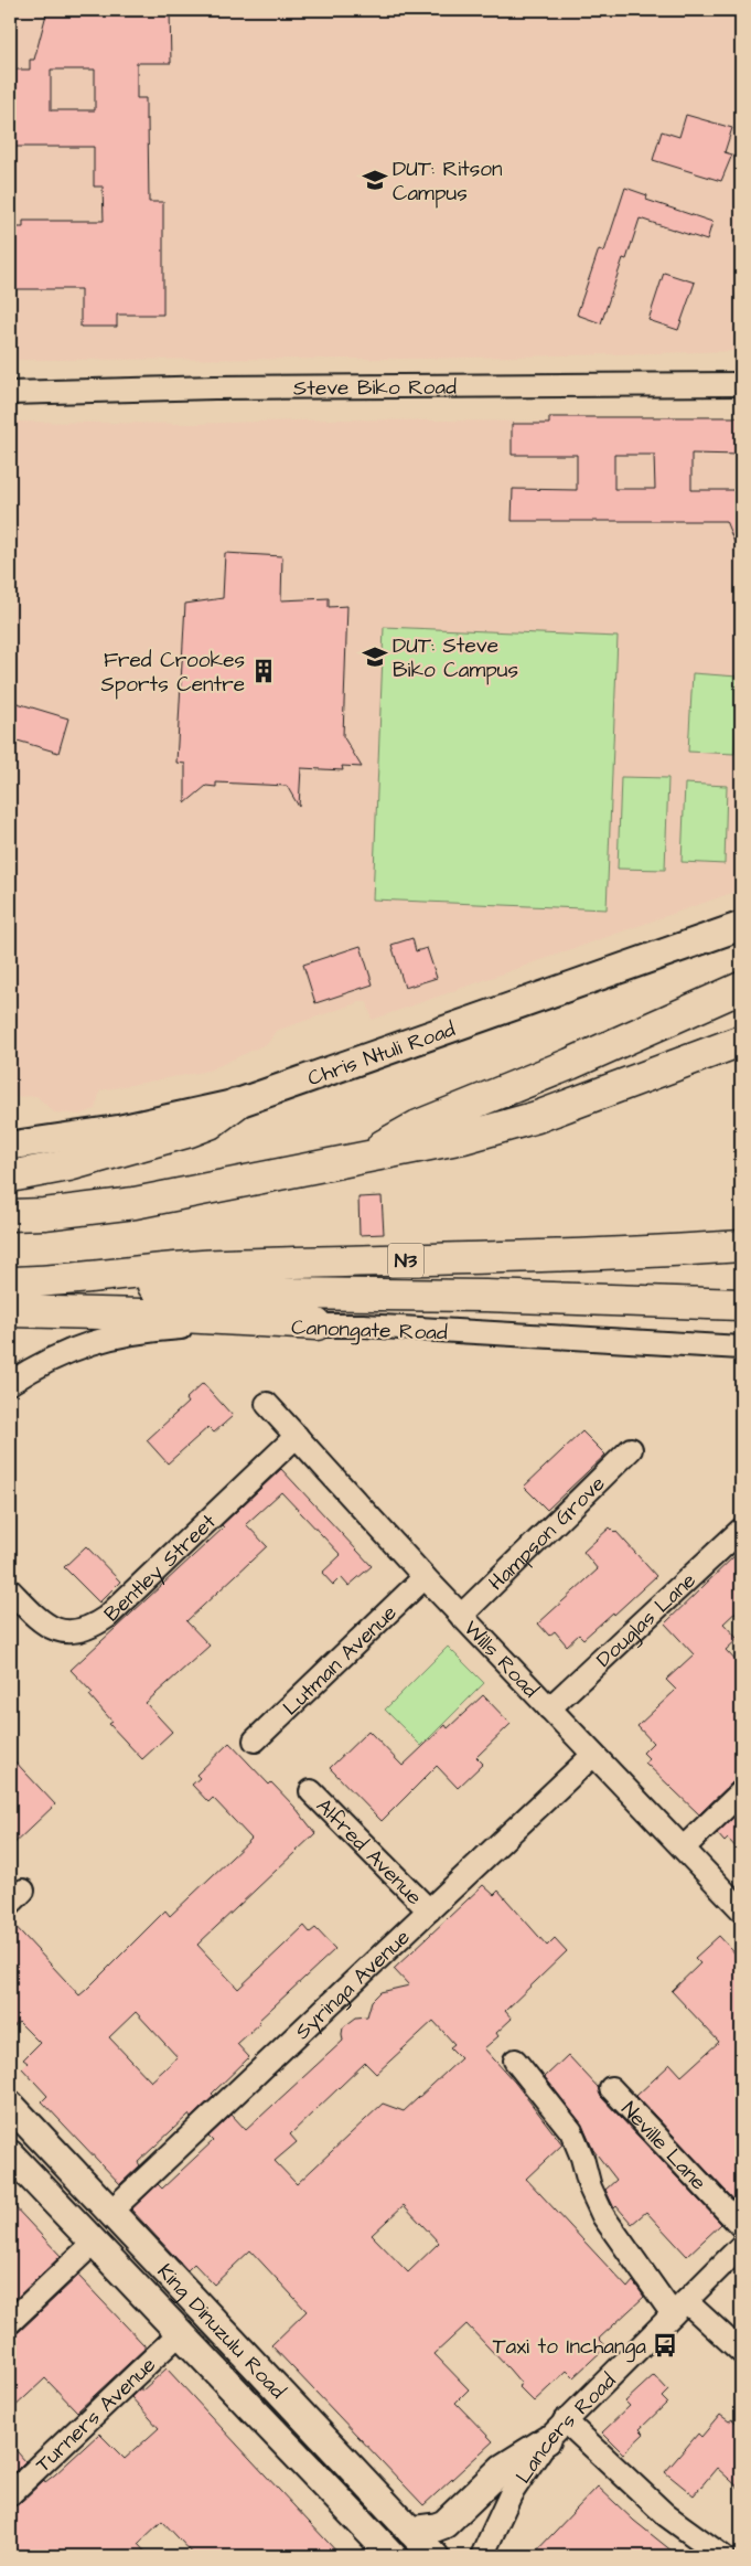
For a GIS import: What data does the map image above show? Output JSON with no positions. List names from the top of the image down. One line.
{"streets":{"highway":["N3"],"main road":["Chris Ntuli Road","King Dinuzulu Road"],"street":["Steve Biko Road","Canongate Road","Hampson Grove","Bentley Street","Douglas Lane","Lutman Avenue","Wills Road","Alfred Avenue","Syringa Avenue","Neville Lane","Turners Avenue","Lancers Road"]},"crossings":[["Hampson Grove","Wills Road"],["Bentley Street","Wills Road"],["Douglas Lane","Wills Road"],["Lutman Avenue","Wills Road"],["Wills Road","Syringa Avenue"],["Alfred Avenue","Syringa Avenue"],["Syringa Avenue","King Dinuzulu Road"],["King Dinuzulu Road","Turners Avenue"]],"places":{"school or university":["DUT: Ritson Campus","DUT: Steve Biko Campus"],"building":["Fred Crookes Sports Centre"],"bus stop":["Taxi to Inchanga"]}}
